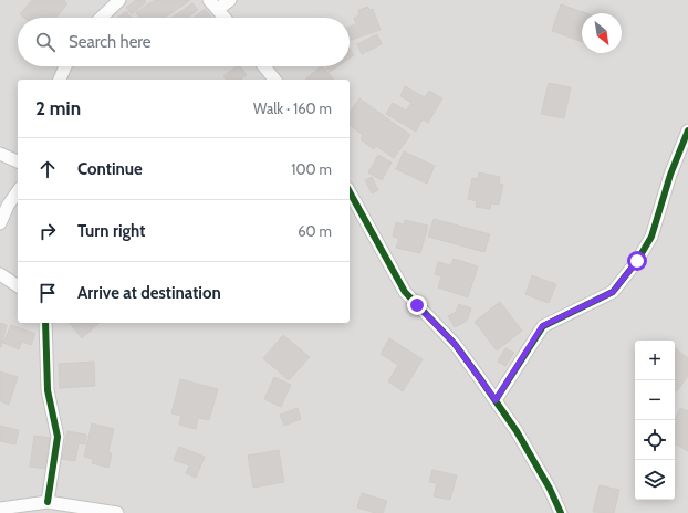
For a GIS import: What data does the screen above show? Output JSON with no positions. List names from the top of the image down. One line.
{"north":"bottom right","page":{"search":"Search here","heading":["2 min","Walk · 160 m"],"list":[["Continue","100 m"],["Turn right","60 m"],"Arrive at destination"],"map_buttons":["+","−"]}}
